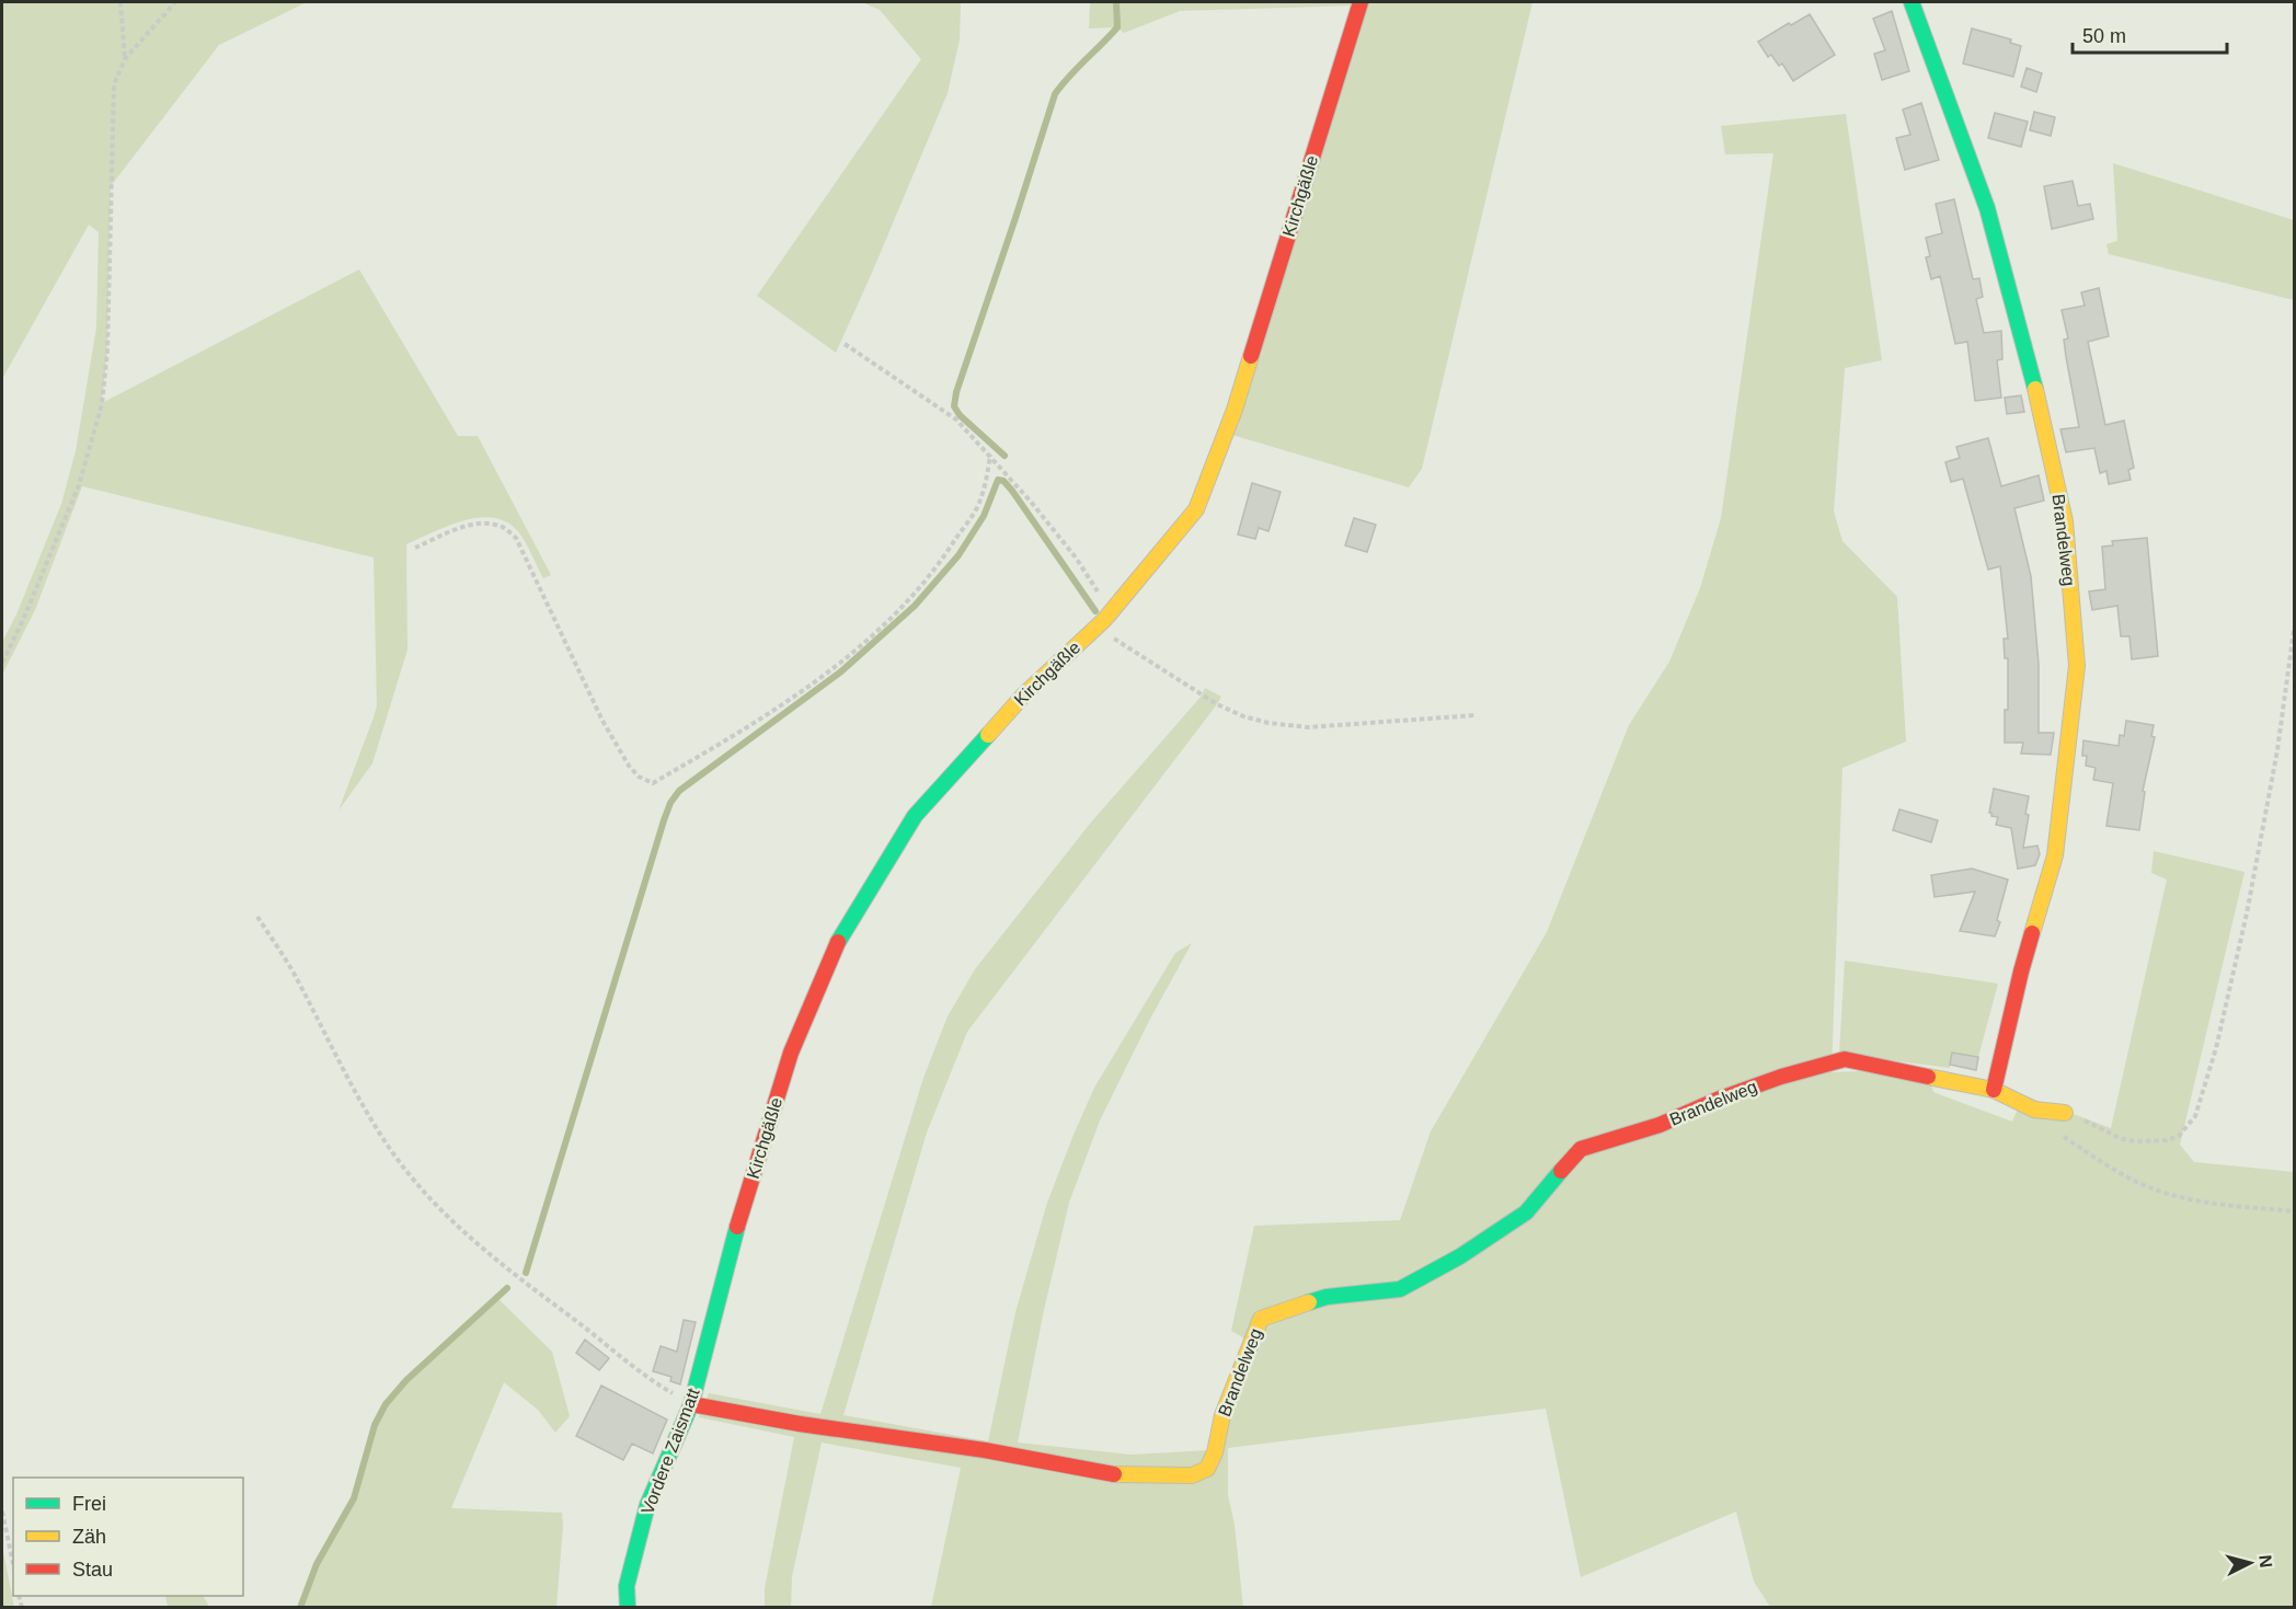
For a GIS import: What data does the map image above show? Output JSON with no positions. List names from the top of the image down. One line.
{"streets":{"street":["Kirchgäßle","Brandelweg","Vordere Zaismatt"]},"crossings":[["Kirchgäßle","Vordere Zaismatt"],["Brandelweg","Vordere Zaismatt"]],"legend":["Frei","Zäh","Stau"],"scale_bar":"50 m","north":"right"}
